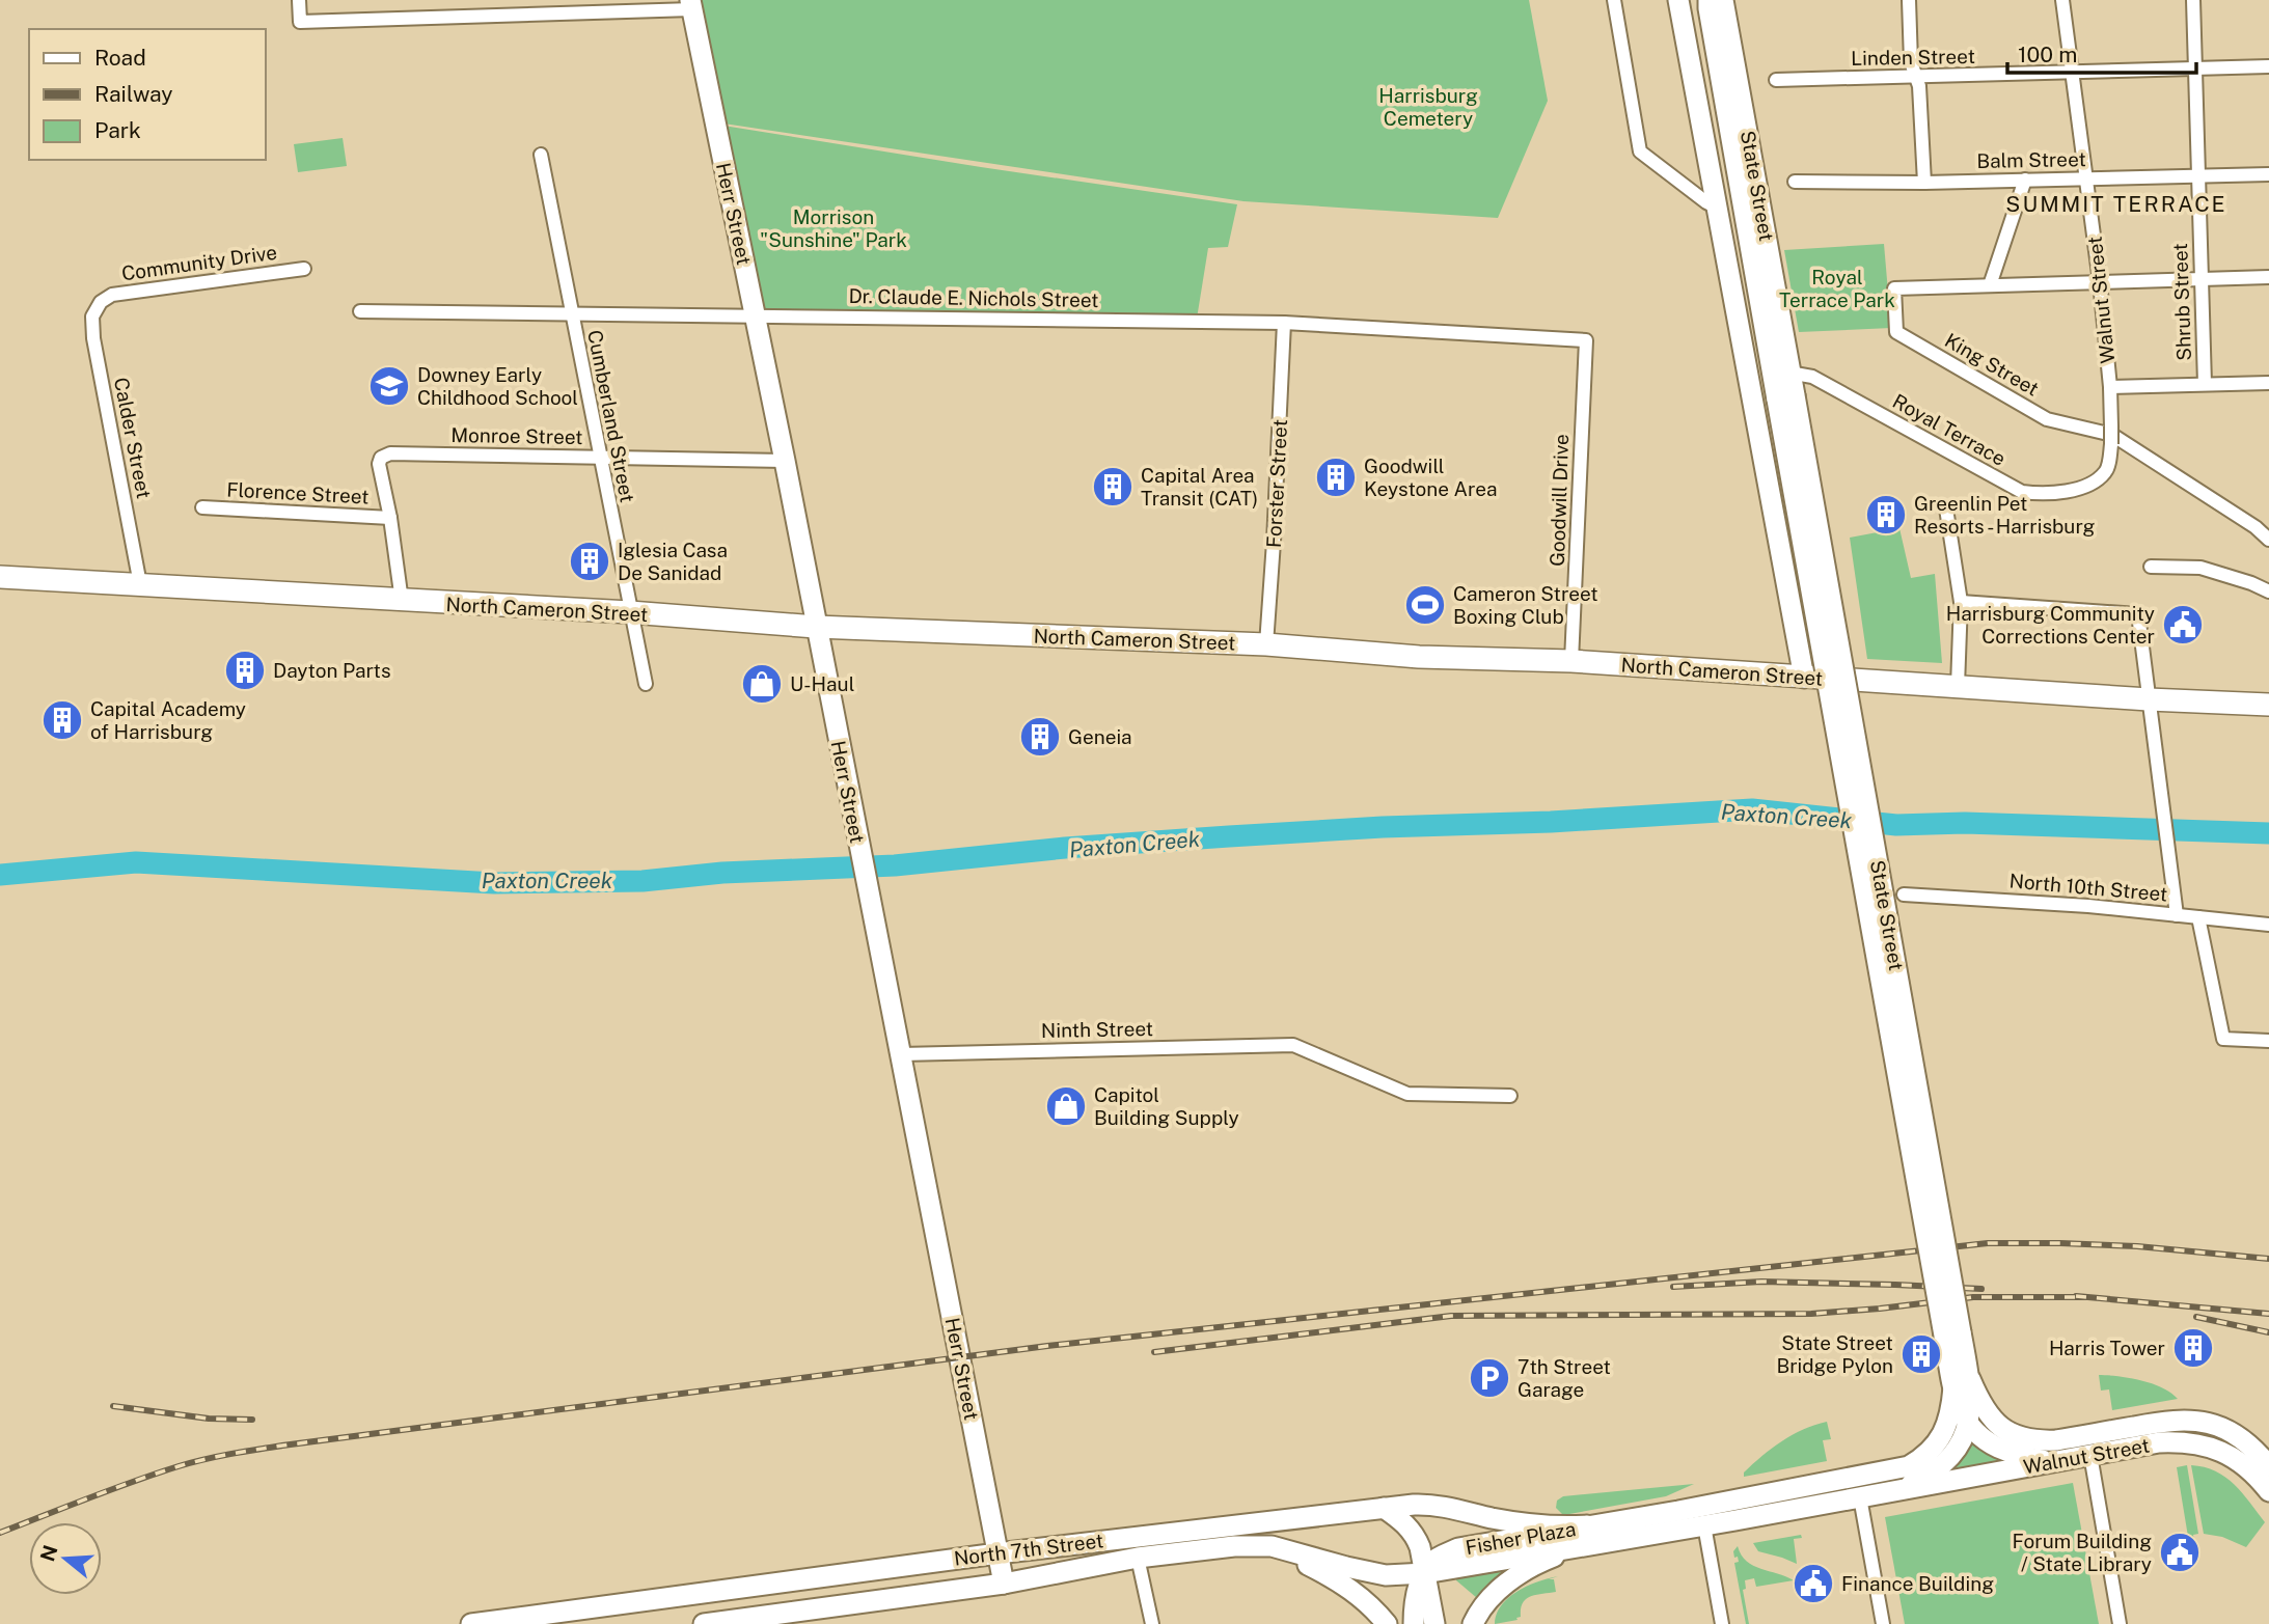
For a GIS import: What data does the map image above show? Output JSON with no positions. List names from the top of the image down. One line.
{"streets":{"highway":["North Cameron Street"],"main road":["State Street","Herr Street","Walnut Street","Fisher Plaza","North 7th Street"],"street":["Linden Street","Balm Street","Community Drive","Dr. Claude E. Nichols Street","Shrub Street","King Street","Cumberland Street","Royal Terrace","Monroe Street","Calder Street","Forster Street","Florence Street","Goodwill Drive","North 10th Street","Ninth Street"]},"crossings":[["Linden Street","Walnut Street"],["Linden Street","Shrub Street"],["Balm Street","Walnut Street"],["Balm Street","Shrub Street"],["State Street","Walnut Street"],["State Street","Royal Terrace"],["State Street","Fisher Plaza"],["Herr Street","Dr. Claude E. Nichols Street"],["Herr Street","Monroe Street"],["Herr Street","North Cameron Street"],["Herr Street","Ninth Street"],["Herr Street","North 7th Street"],["Community Drive","Calder Street"],["Dr. Claude E. Nichols Street","Cumberland Street"],["Dr. Claude E. Nichols Street","Forster Street"],["Dr. Claude E. Nichols Street","Goodwill Drive"],["Walnut Street","King Street"],["Walnut Street","Royal Terrace"],["Walnut Street","Fisher Plaza"],["Cumberland Street","Monroe Street"],["Cumberland Street","North Cameron Street"],["Monroe Street","Florence Street"],["Calder Street","North Cameron Street"],["Forster Street","North Cameron Street"],["Goodwill Drive","North Cameron Street"],["Fisher Plaza","North 7th Street"]],"districts":["SUMMIT TERRACE"],"water":["Paxton Creek"],"parks":["Harrisburg Cemetery","Morrison \"Sunshine\" Park","Royal Terrace Park"],"places":{"school or university":["Downey Early Childhood School"],"building":["Goodwill Keystone Area","Capital Area Transit (CAT)","Greenlin Pet Resorts - Harrisburg","Iglesia Casa De Sanidad","Dayton Parts","Capital Academy of Harrisburg","Geneia","Harris Tower","State Street Bridge Pylon"],"sports":["Cameron Street Boxing Club"],"public building":["Harrisburg Community Corrections Center","Forum Building / State Library","Finance Building"],"shop":["U-Haul","Capitol Building Supply"],"parking":["7th Street Garage"]},"legend":["Road","Railway","Park"],"scale_bar":"100 m","north":"left"}
